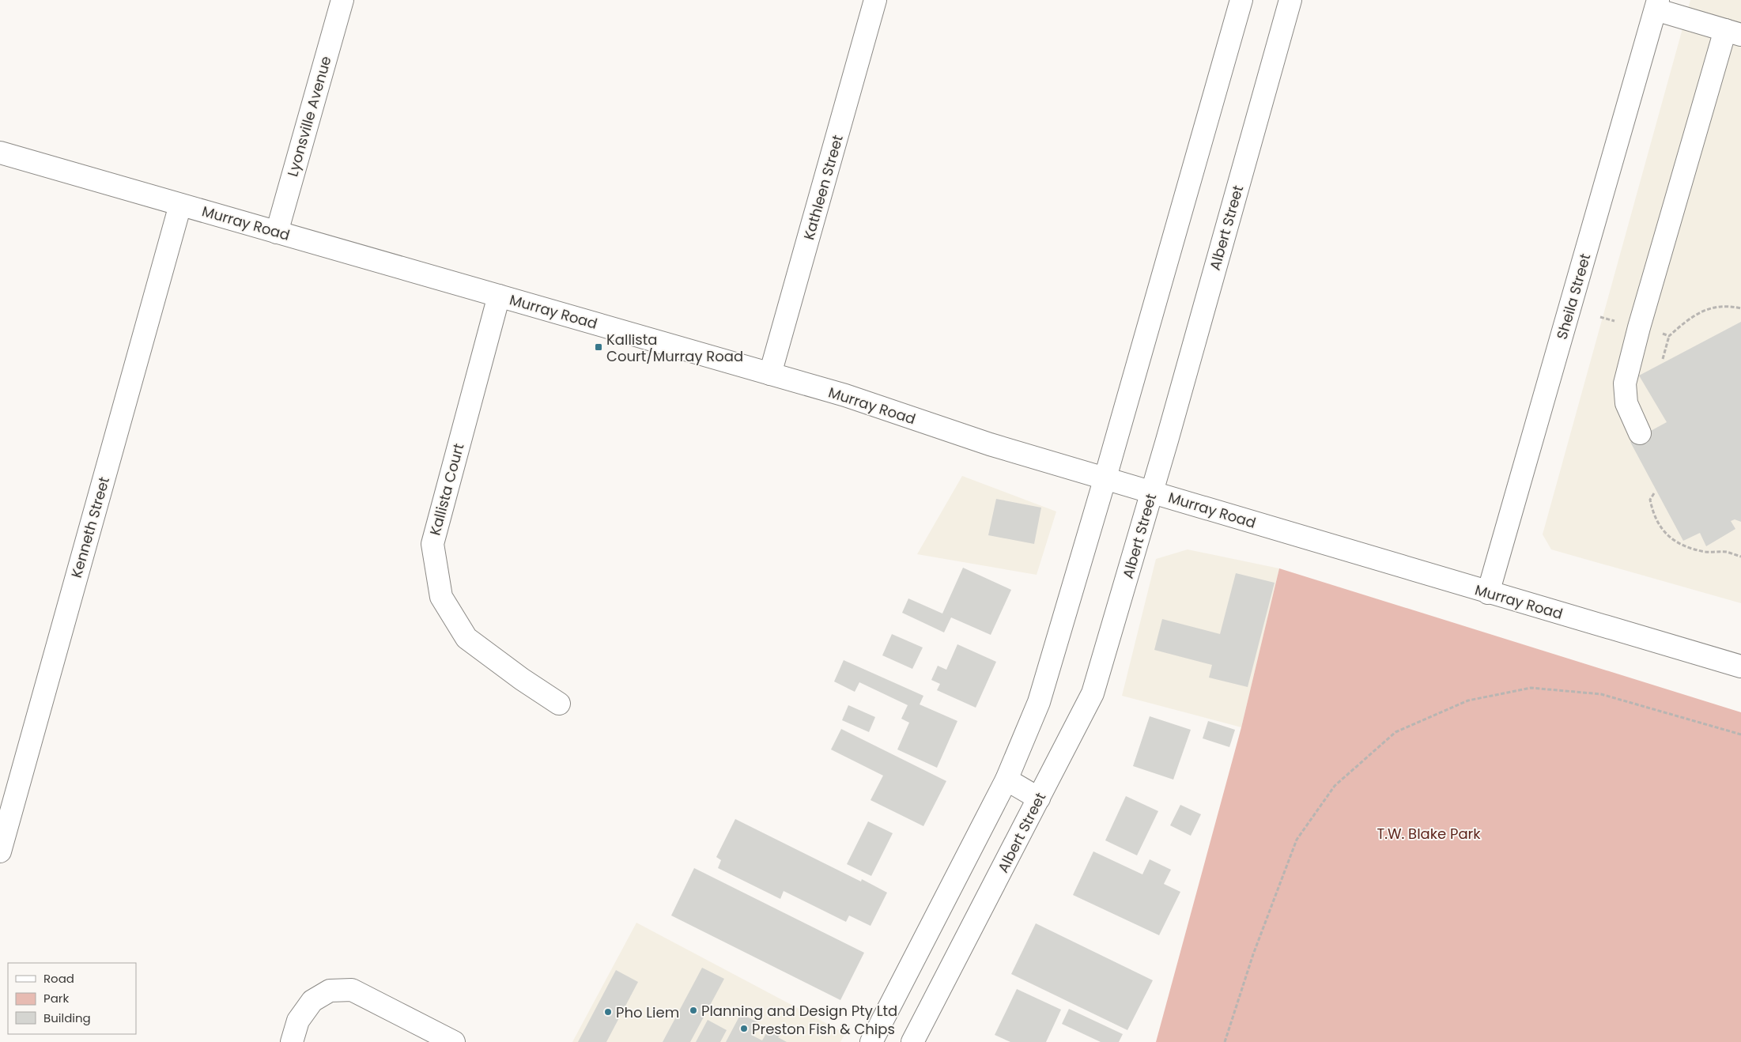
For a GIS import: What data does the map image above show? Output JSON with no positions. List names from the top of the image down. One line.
{"streets":{"main road":["Lyonsville Avenue","Kathleen Street","Murray Road","Albert Street","Sheila Street","Kallista Court","Kenneth Street"]},"crossings":[["Lyonsville Avenue","Murray Road"],["Kathleen Street","Murray Road"],["Murray Road","Albert Street"],["Murray Road","Sheila Street"],["Murray Road","Kallista Court"],["Murray Road","Kenneth Street"]],"parks":["T.W. Blake Park"],"places":{"transit":["Kallista Court/Murray Road"],"other":["Planning and Design Pty Ltd","Pho Liem","Preston Fish & Chips"]},"legend":["Road","Park","Building"]}
